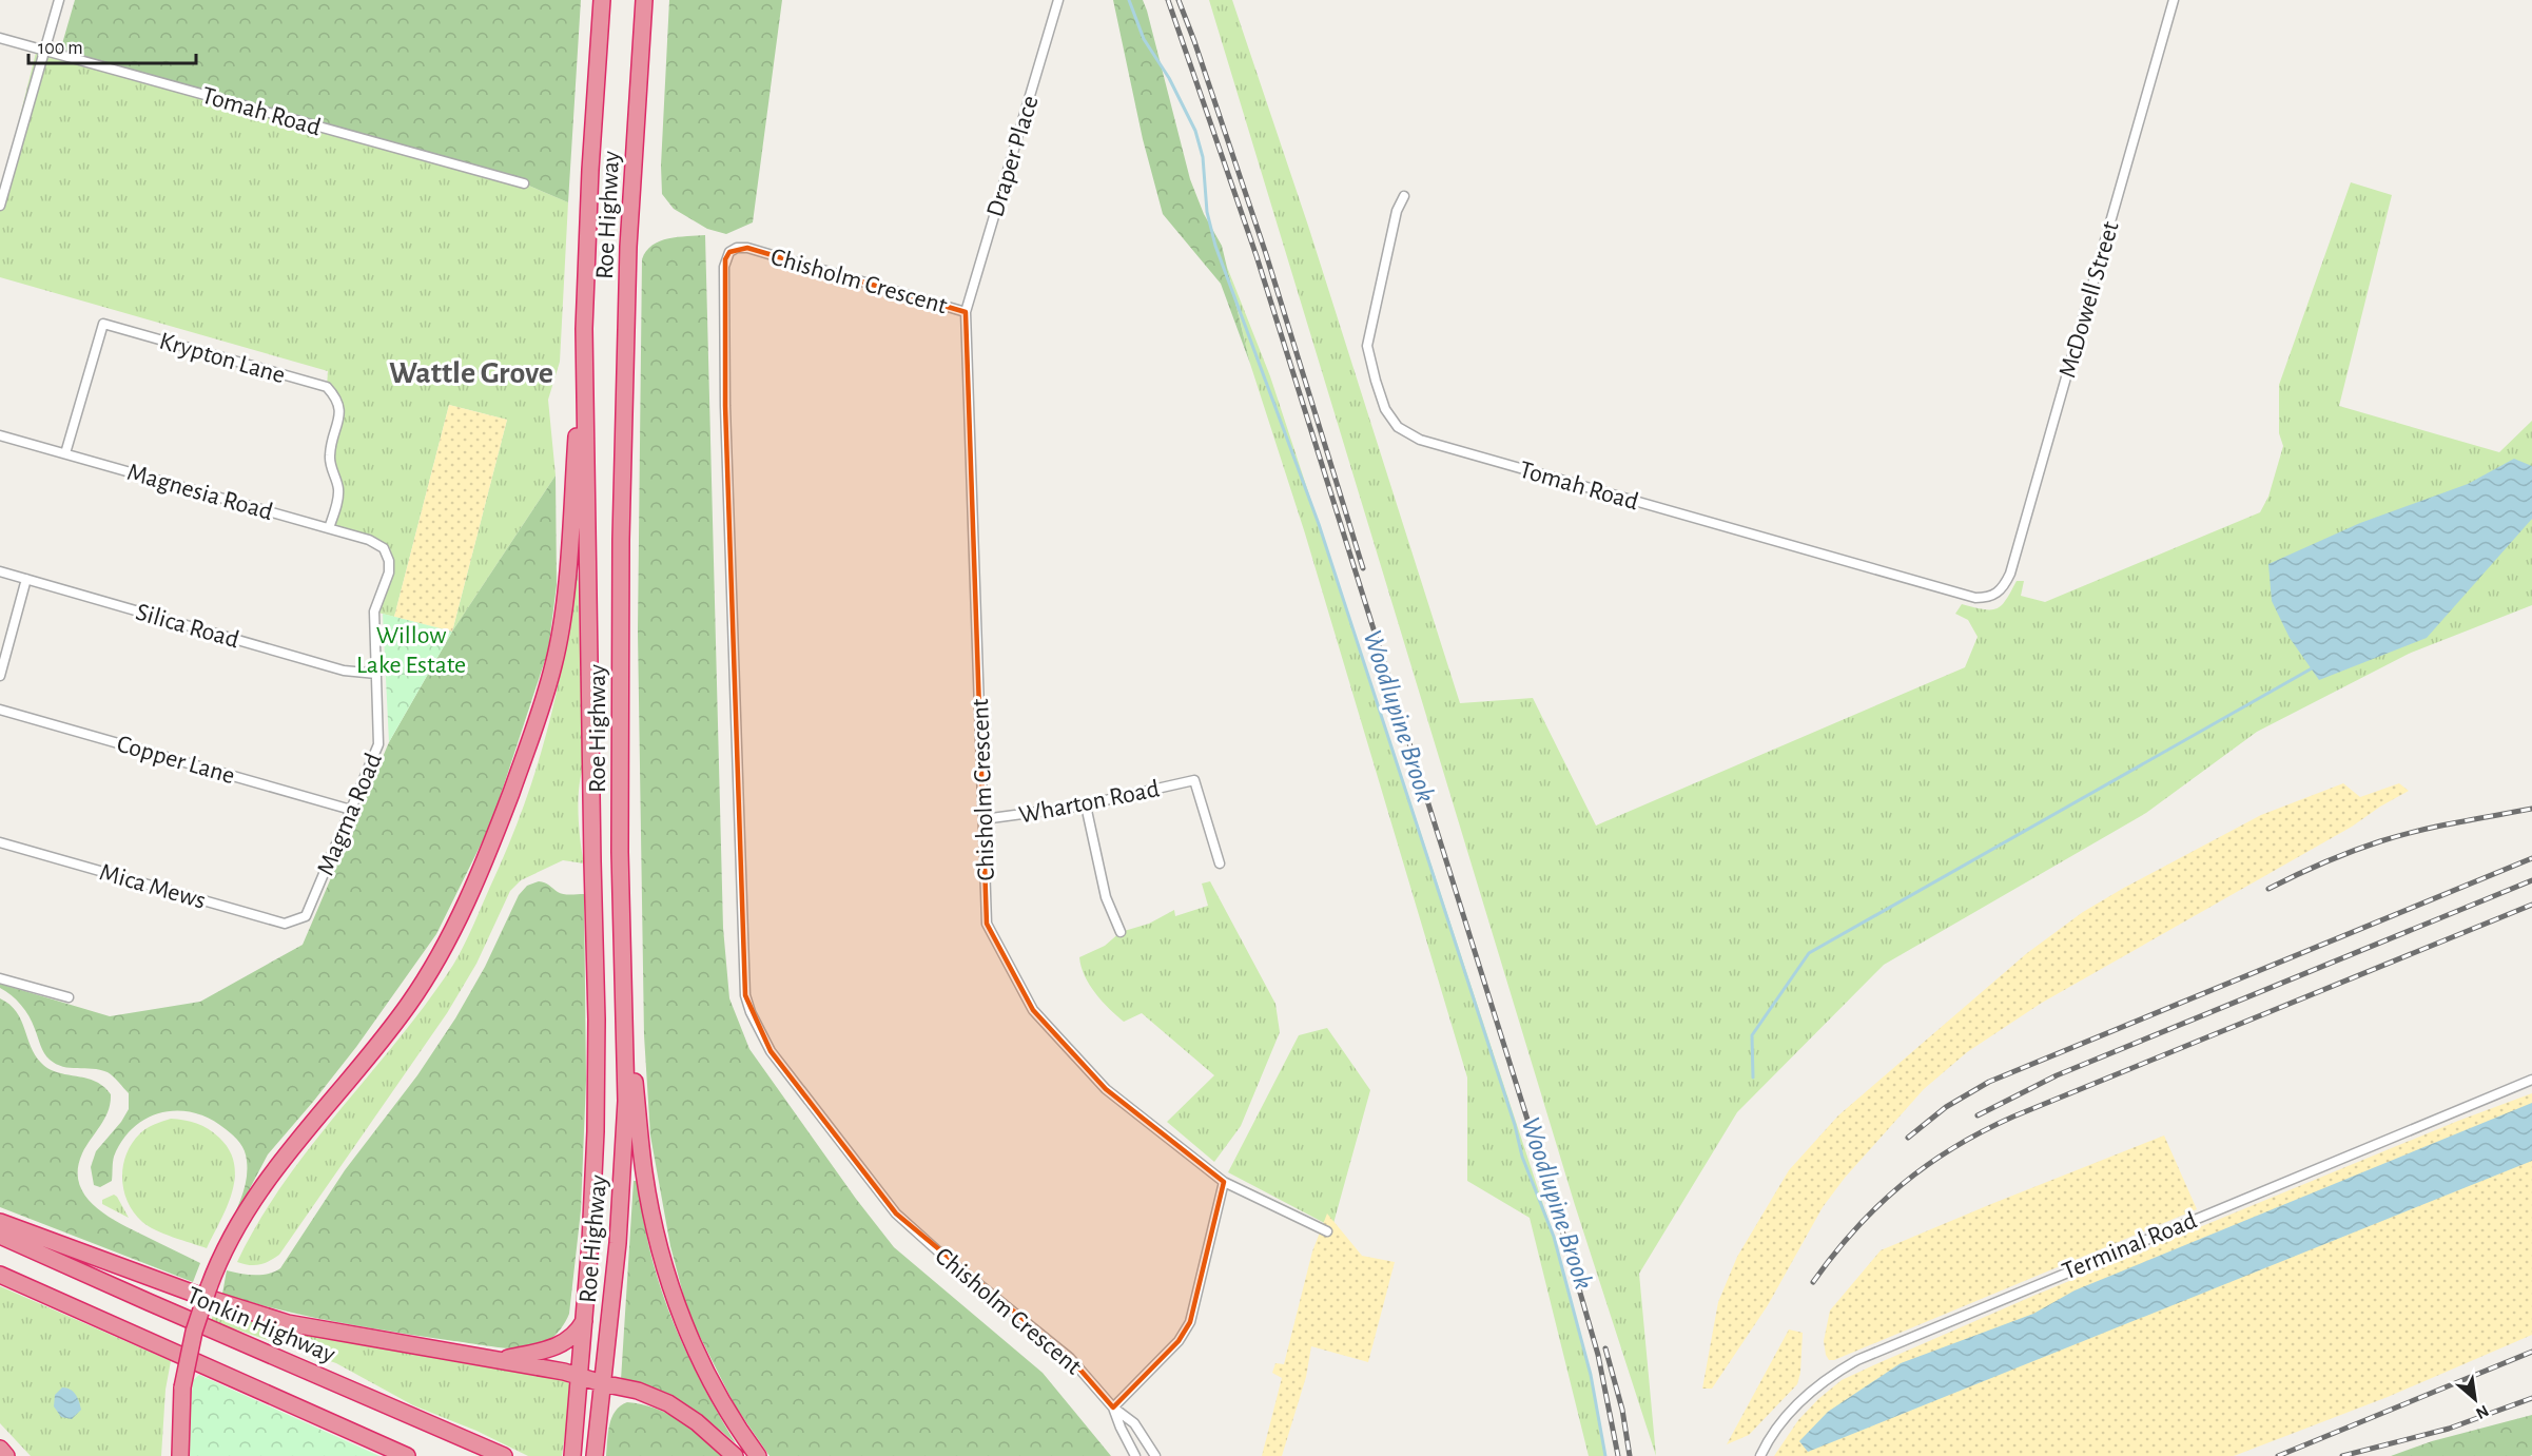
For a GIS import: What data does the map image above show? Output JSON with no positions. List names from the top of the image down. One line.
{"streets":{"highway":["Roe Highway","Tonkin Highway"],"street":["Tomah Road","Draper Place","Chisholm Crescent","McDowell Street","Krypton Lane","Magnesia Road","Silica Road","Copper Lane","Wharton Road","Magma Road","Mica Mews","Terminal Road"]},"crossings":[["Tomah Road","McDowell Street"],["Draper Place","Chisholm Crescent"],["Chisholm Crescent","Wharton Road"],["Krypton Lane","Magnesia Road"],["Magnesia Road","Magma Road"],["Silica Road","Magma Road"],["Copper Lane","Magma Road"],["Magma Road","Mica Mews"]],"districts":["Wattle Grove"],"water":["Woodlupine Brook"],"parks":["Willow Lake Estate"],"scale_bar":"100 m","north":"bottom right"}
